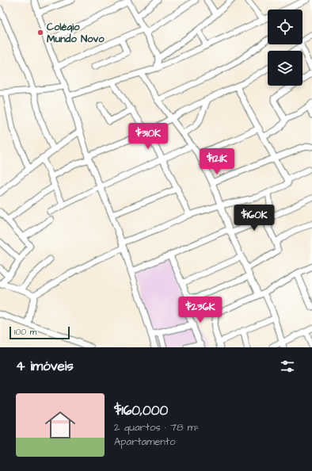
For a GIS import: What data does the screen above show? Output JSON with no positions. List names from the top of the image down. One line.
{"places":["Colégio Mundo Novo"],"scale_bar":"100 m","page":{"price":["$310K","$121K","$160K","$236K"],"scale":"100 m","heading":"4 imóveis","list":[{"name":"$160,000","note":"2 quartos · 78 m² · Apartamento"}]}}
